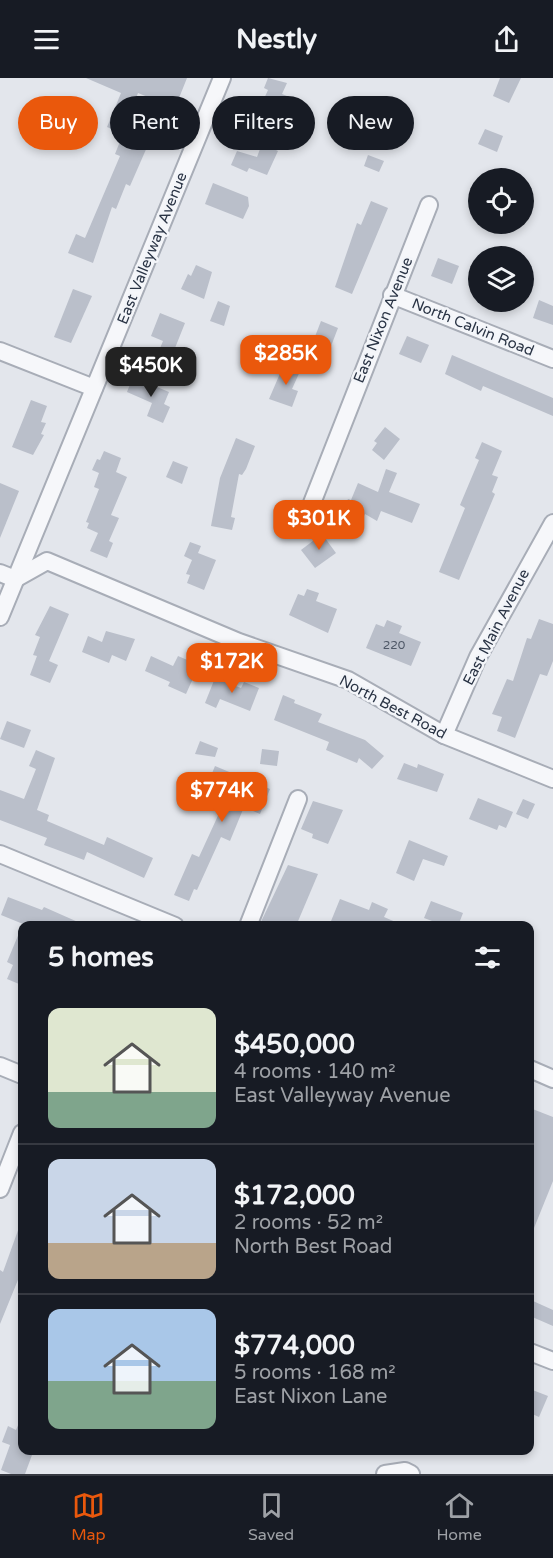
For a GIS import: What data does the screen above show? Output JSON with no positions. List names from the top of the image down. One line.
{"streets":{"street":["East Valleyway Avenue","East Nixon Avenue","North Calvin Road","East Main Avenue","North Best Road"]},"crossings":[["East Valleyway Avenue","North Best Road"],["East Nixon Avenue","North Calvin Road"],["East Main Avenue","North Best Road"]],"house_numbers":["220"],"page":{"header":"Nestly","chip":["Buy","Rent","Filters","New"],"price":["$285K","$450K","$301K","$172K","$774K"],"heading":"5 homes","list":[{"name":"$450,000","note":"4 rooms · 140 m² · East Valleyway Avenue"},{"name":"$172,000","note":"2 rooms · 52 m² · North Best Road"},{"name":"$774,000","note":"5 rooms · 168 m² · East Nixon Lane"}],"tabs":["Map","Saved","Home"]}}
